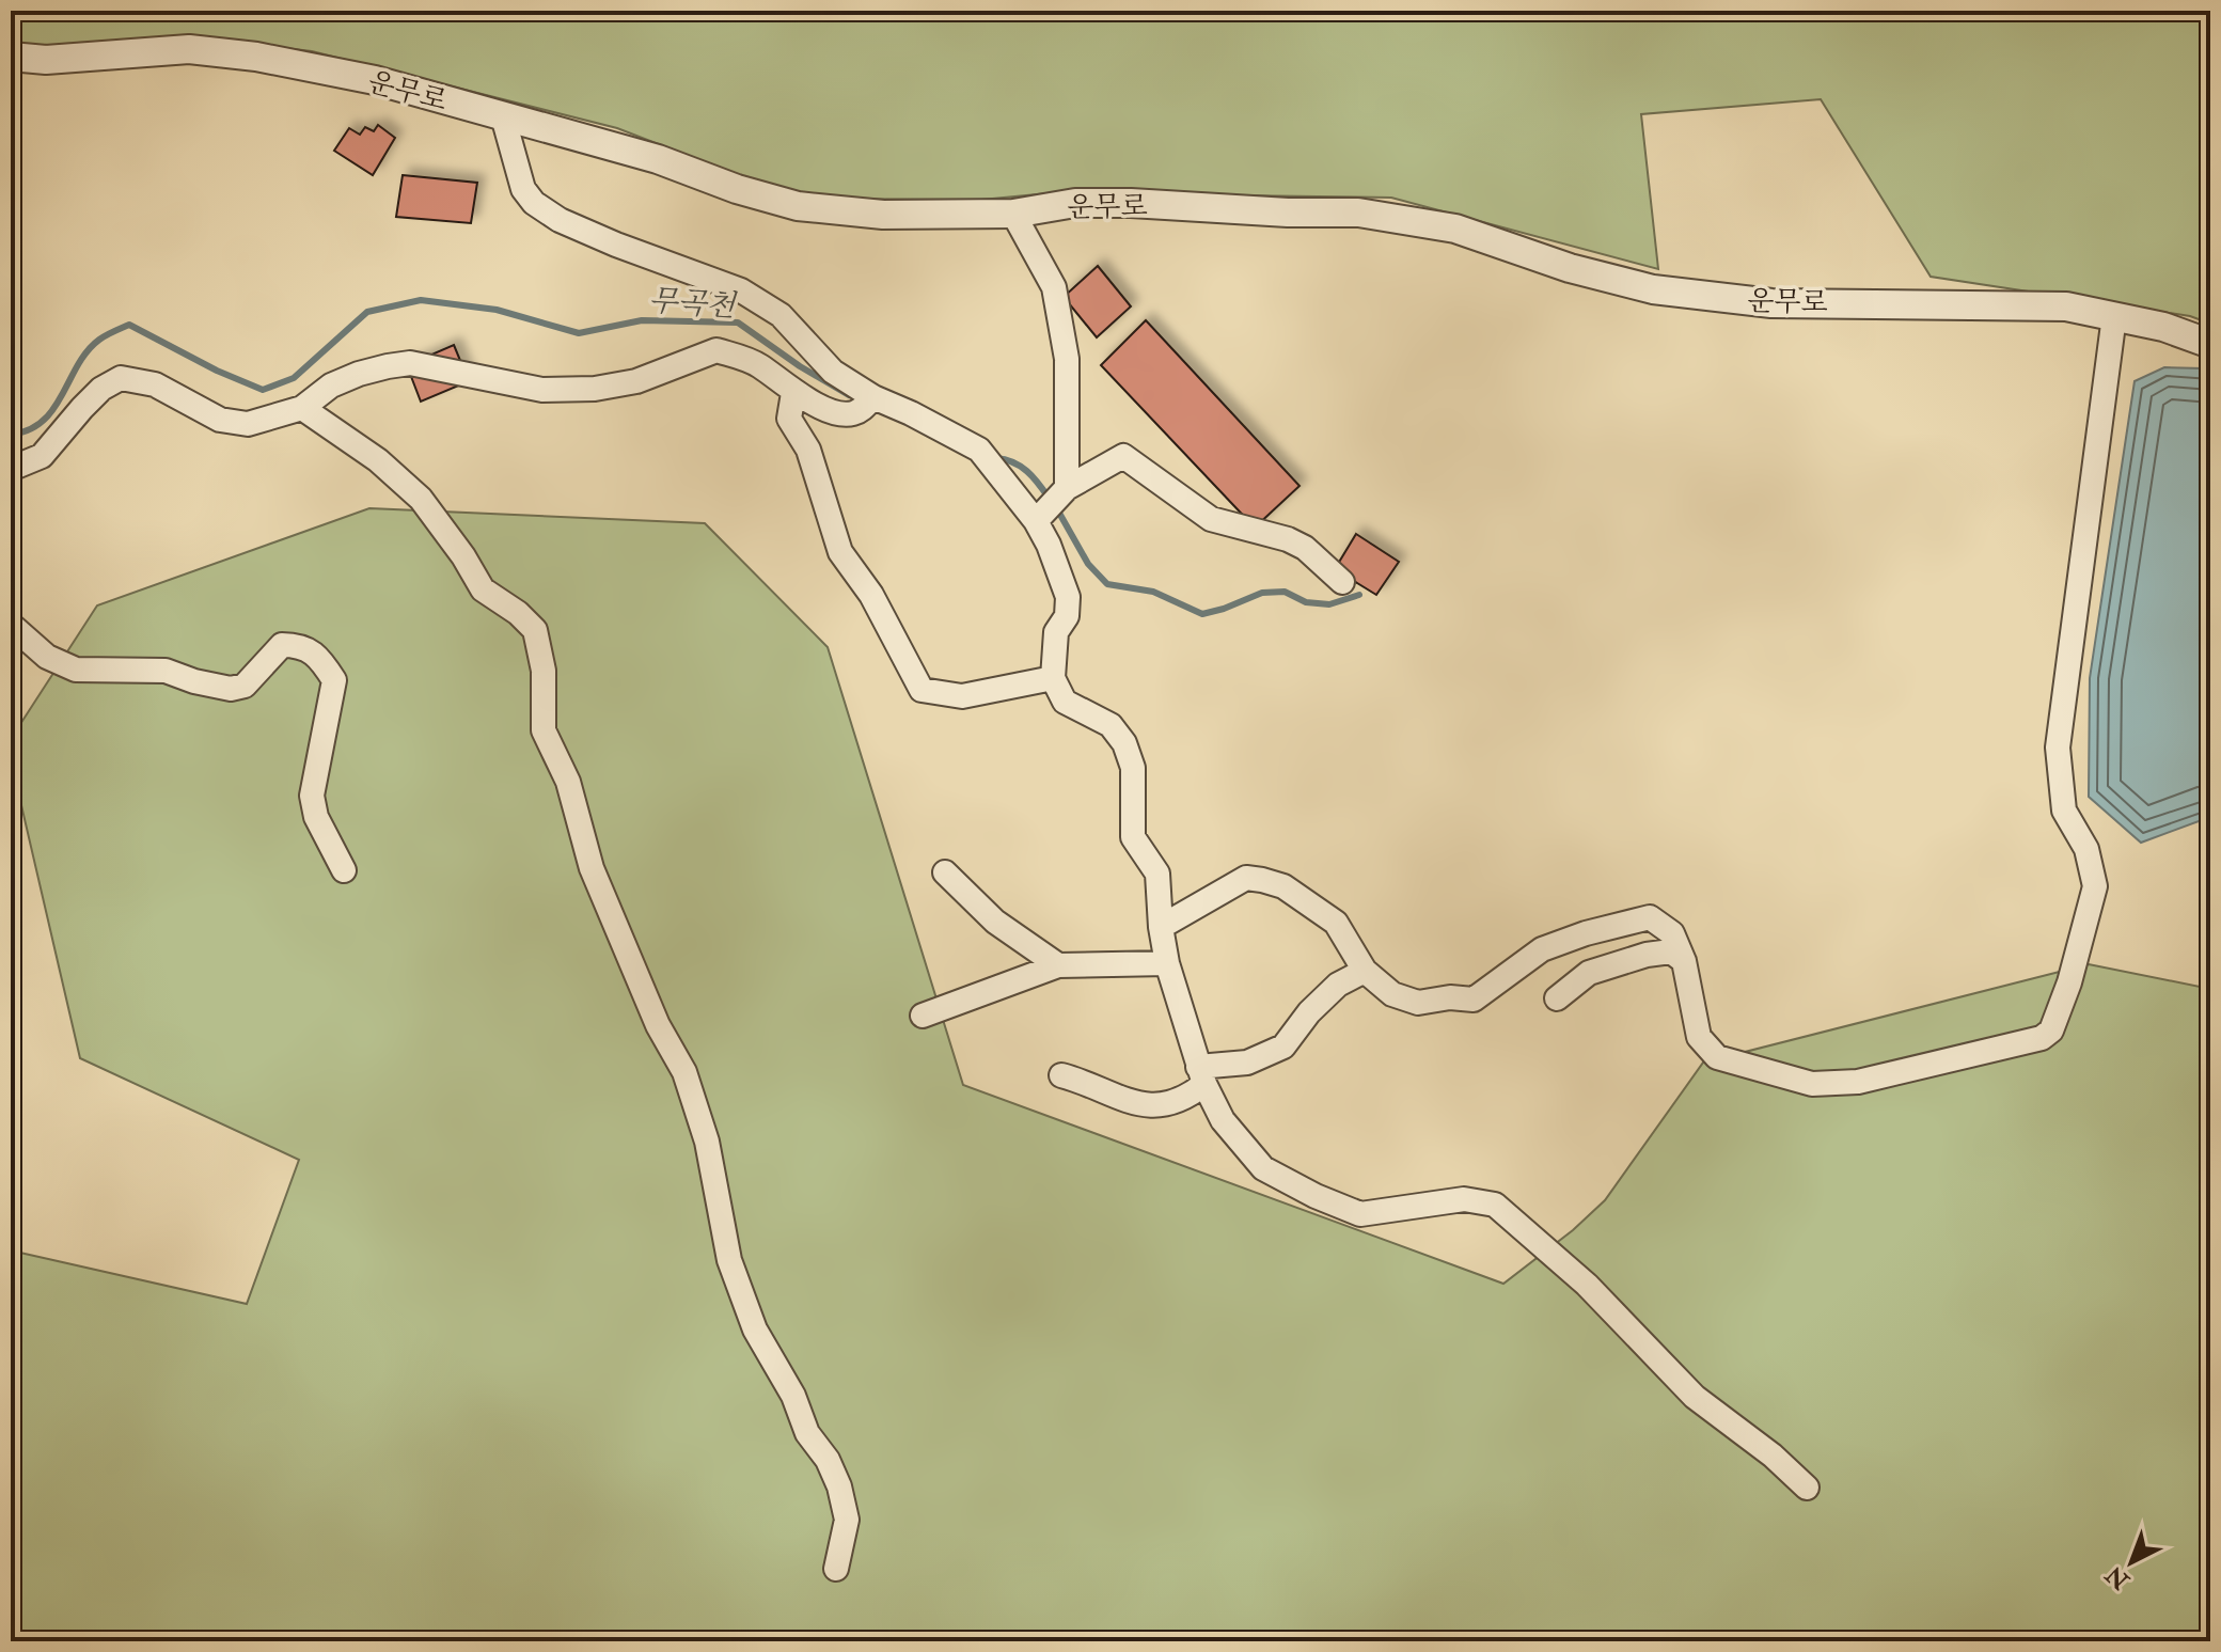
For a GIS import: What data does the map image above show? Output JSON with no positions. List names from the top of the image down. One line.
{"streets":{"street":["운무로"]},"water":["무곡천"],"north":"bottom left"}
